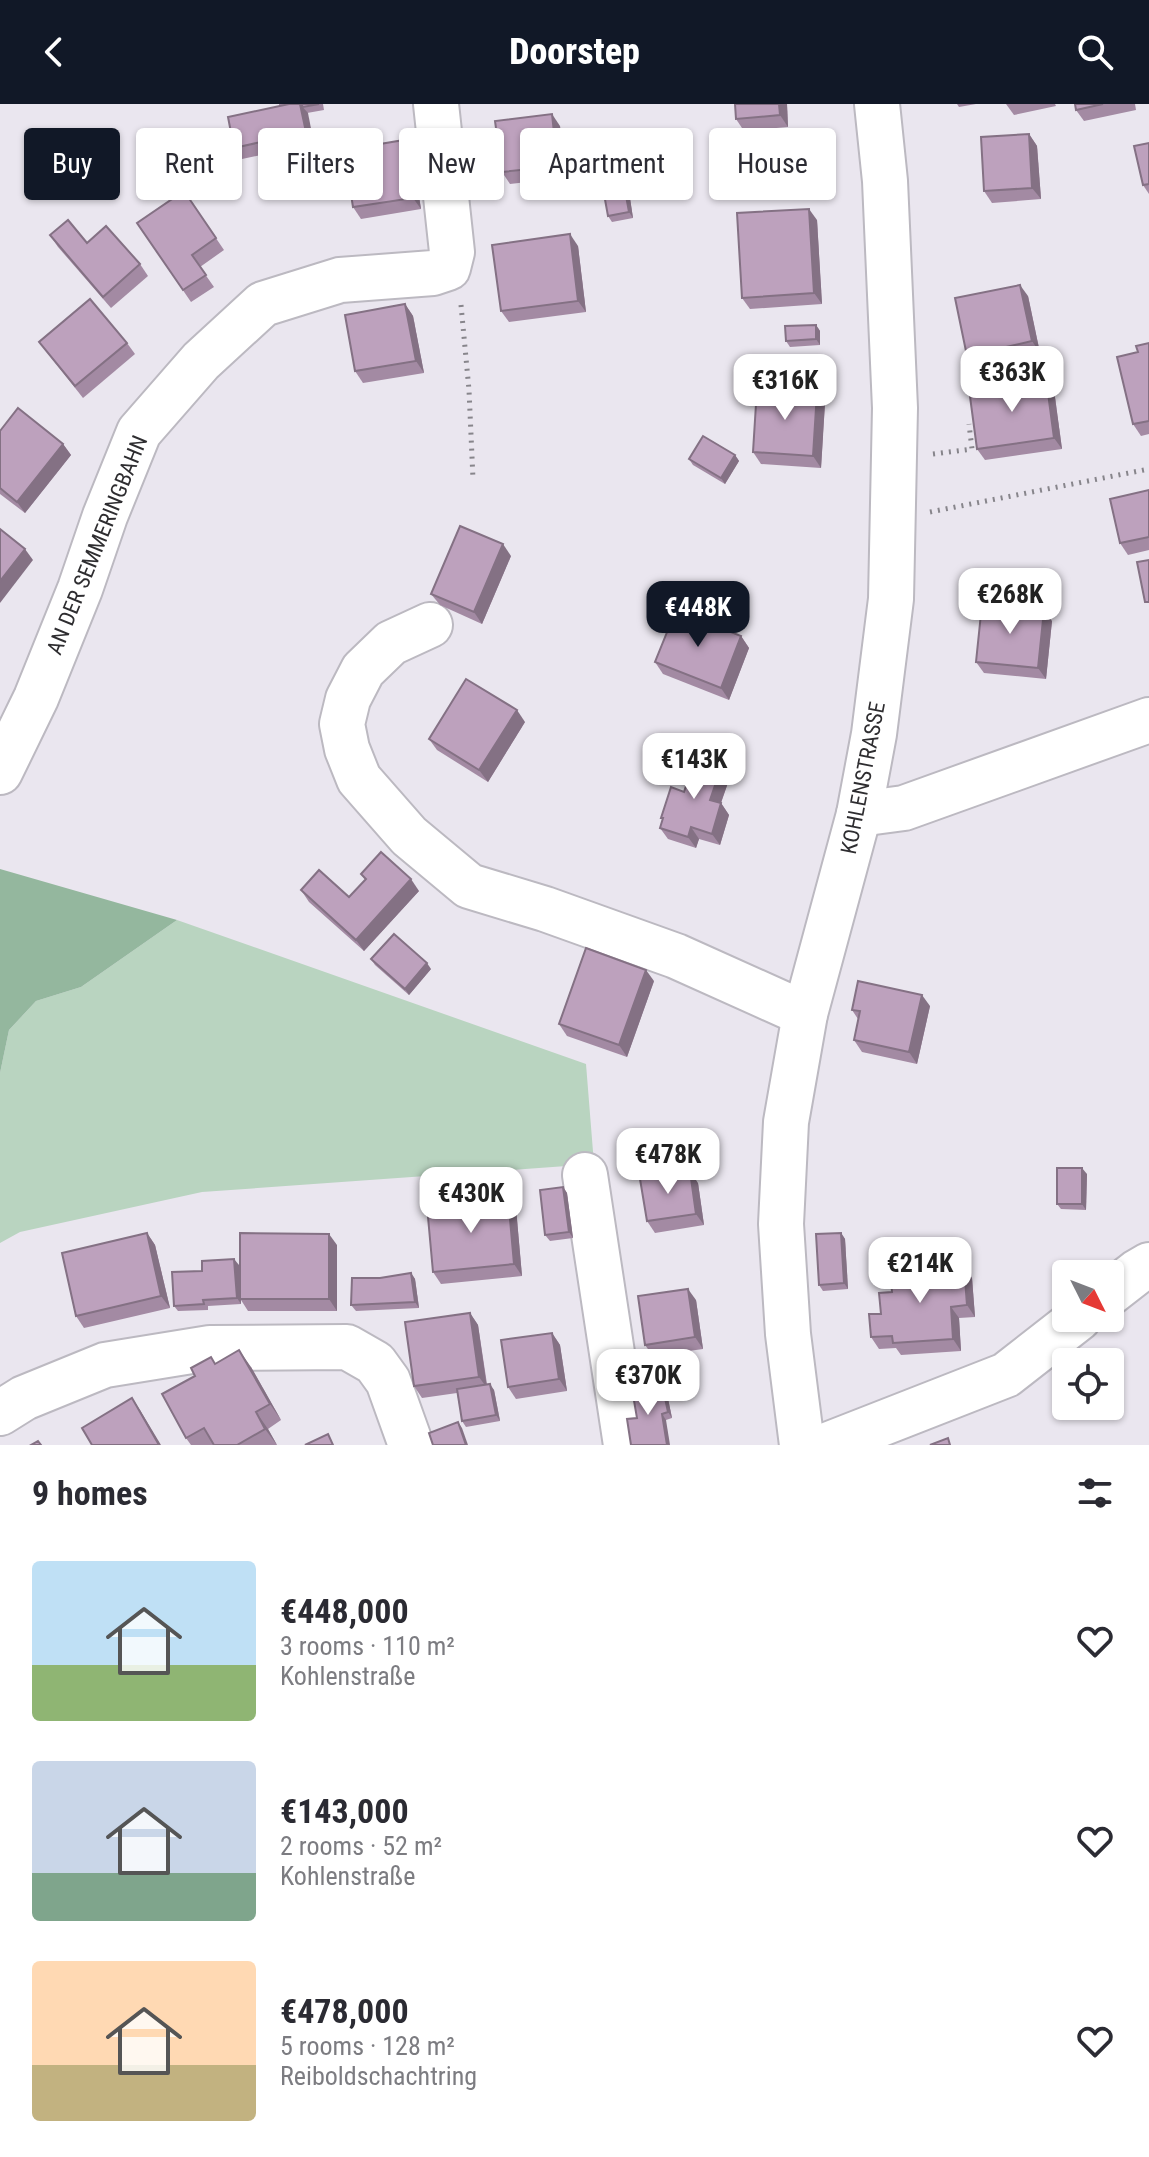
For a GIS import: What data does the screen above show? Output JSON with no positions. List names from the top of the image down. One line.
{"streets":{"street":["AN DER SEMMERINGBAHN","KOHLENSTRASSE"]},"north":"bottom right","page":{"header":"Doorstep","chip":["Buy","Rent","Filters","New","Apartment","House"],"price":["€363K","€316K","€268K","€448K","€143K","€478K","€430K","€214K","€370K"],"heading":"9 homes","list":[{"name":"€448,000","note":"3 rooms · 110 m² · Kohlenstraße"},{"name":"€143,000","note":"2 rooms · 52 m² · Kohlenstraße"},{"name":"€478,000","note":"5 rooms · 128 m² · Reiboldschachtring"}]}}
